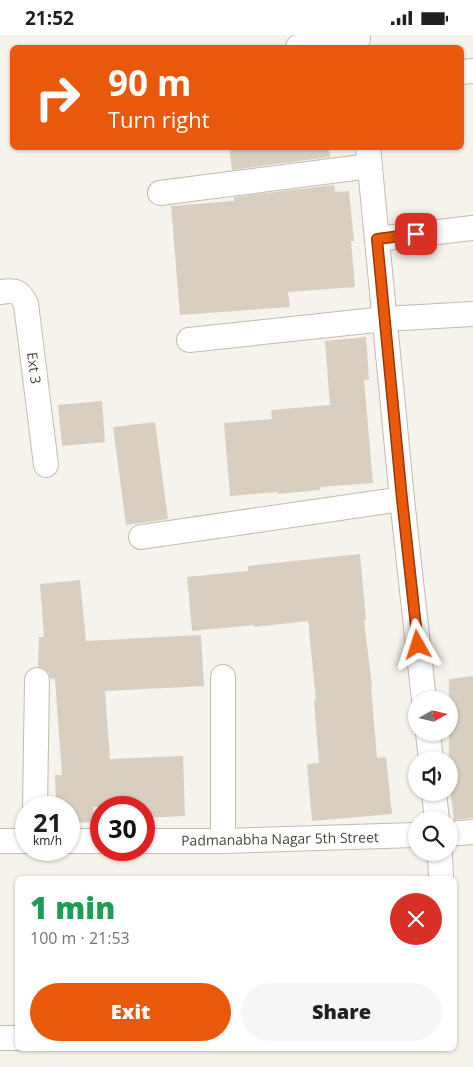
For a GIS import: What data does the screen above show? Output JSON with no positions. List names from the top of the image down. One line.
{"streets":{"street":["Ext 3","Padmanabha Nagar 5th Street"]},"north":"right","page":{"status":"21:52","turn":["90 m","Turn right"],"speed":"21 km/h","limit":"30","heading":["1 min","100 m · 21:53"],"buttons":["Exit","Share"]}}
